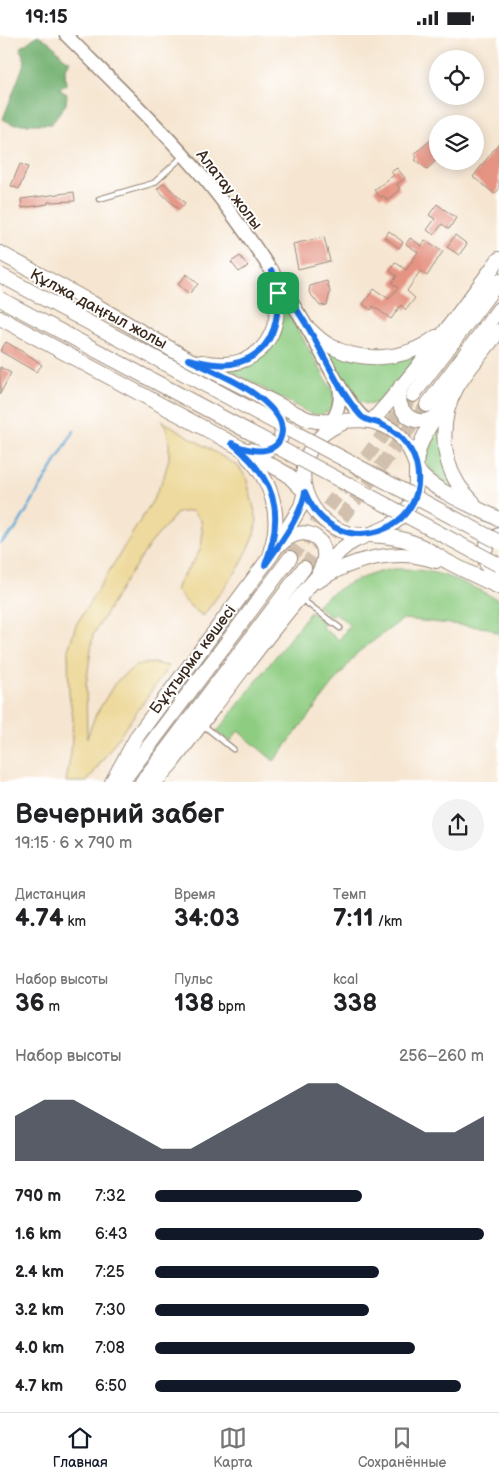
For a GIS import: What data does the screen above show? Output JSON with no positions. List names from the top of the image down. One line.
{"streets":{"main road":["Алатау жолы","Құлжа даңғыл жолы","Бұқтырма көшесі"]},"page":{"status":"19:15","heading":["Вечерний забег","19:15 · 6 × 790 m"],"stats":[["Дистанция","4.74 km"],["Время","34:03"],["Темп","7:11 /km"],["Набор высоты","36 m"],["Пульс","138 bpm"],["kcal","338"]],"chart":["Набор высоты","256–260 m"],"list":[{"name":"790 m","note":"7:32"},{"name":"1.6 km","note":"6:43"},{"name":"2.4 km","note":"7:25"},{"name":"3.2 km","note":"7:30"},{"name":"4.0 km","note":"7:08"},{"name":"4.7 km","note":"6:50"}],"tabs":["Главная","Карта","Сохранённые"]}}
